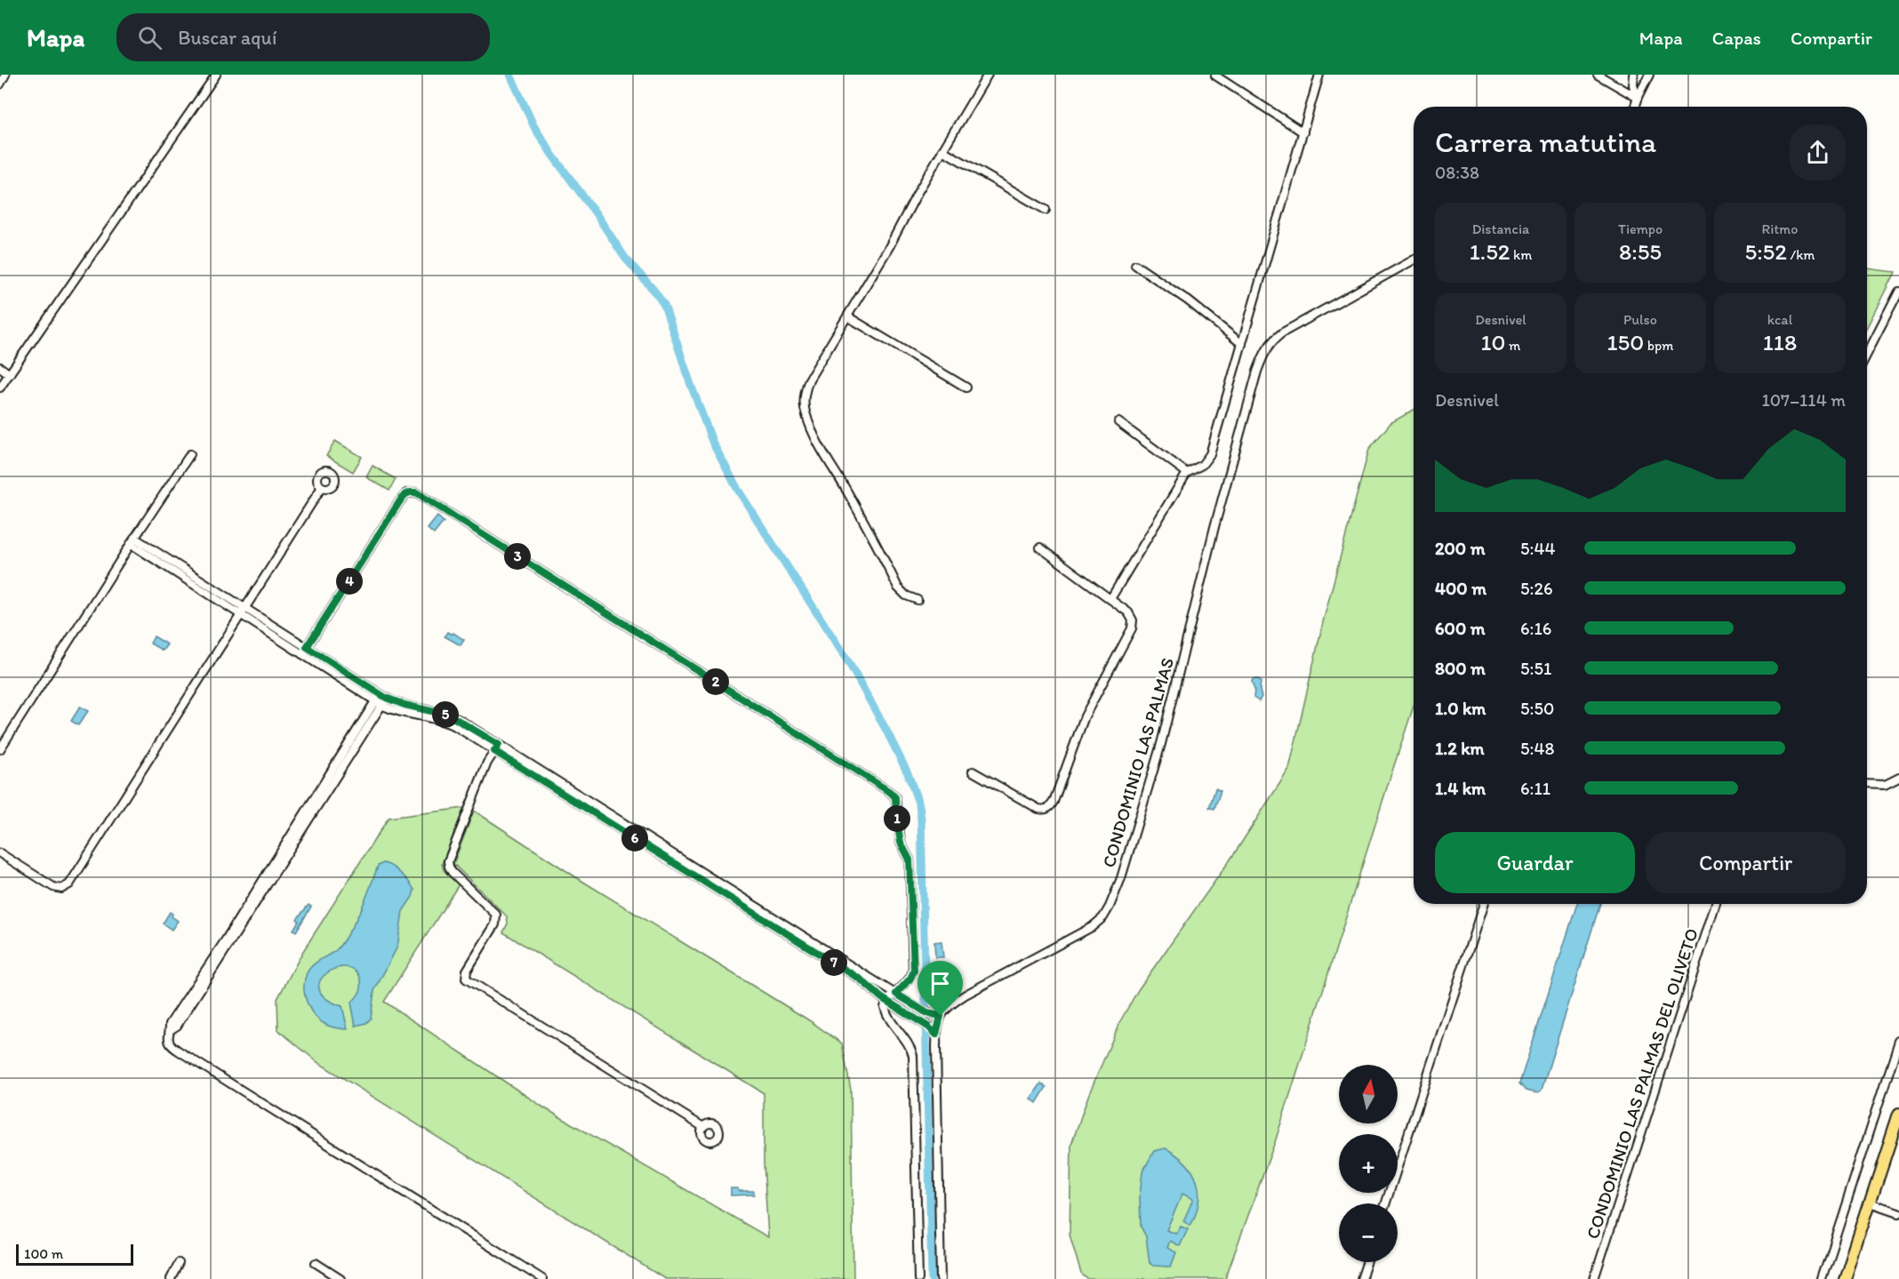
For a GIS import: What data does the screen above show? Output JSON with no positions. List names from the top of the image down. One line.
{"streets":{"street":["CONDOMINIO LAS PALMAS","CONDOMINIO LAS PALMAS DEL OLIVETO"]},"scale_bar":"100 m","north":"top","page":{"header":"Mapa","search":"Buscar aquí","nav":["Mapa","Capas","Compartir"],"heading":["Carrera matutina","08:38"],"stats":[["Distancia","1.52 km"],["Tiempo","8:55"],["Ritmo","5:52 /km"],["Desnivel","10 m"],["Pulso","150 bpm"],["kcal","118"]],"chart":["Desnivel","107–114 m"],"list":[{"name":"200 m","note":"5:44"},{"name":"400 m","note":"5:26"},{"name":"600 m","note":"6:16"},{"name":"800 m","note":"5:51"},{"name":"1.0 km","note":"5:50"},{"name":"1.2 km","note":"5:48"},{"name":"1.4 km","note":"6:11"}],"pins":["3","4","2","5","1","6","7"],"buttons":["Guardar","Compartir"],"map_buttons":["+","−"],"scale":"100 m"}}
